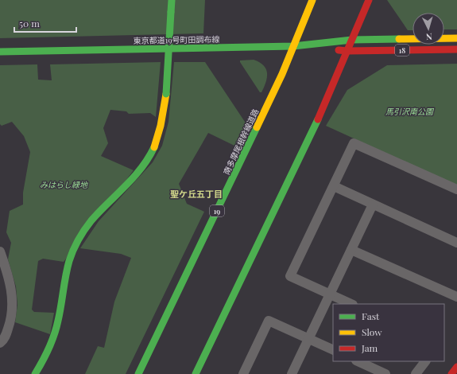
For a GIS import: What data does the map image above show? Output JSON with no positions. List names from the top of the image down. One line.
{"streets":{"main road":["東京都道19号町田調布線","18","南多摩尾根幹線道路","19"]},"crossings":[["東京都道19号町田調布線","18"],["東京都道19号町田調布線","南多摩尾根幹線道路"],["18","南多摩尾根幹線道路"]],"districts":["聖ケ丘五丁目"],"parks":["馬引沢南公園","みはらし緑地"],"legend":["Fast","Slow","Jam"],"scale_bar":"50 m","north":"bottom"}
